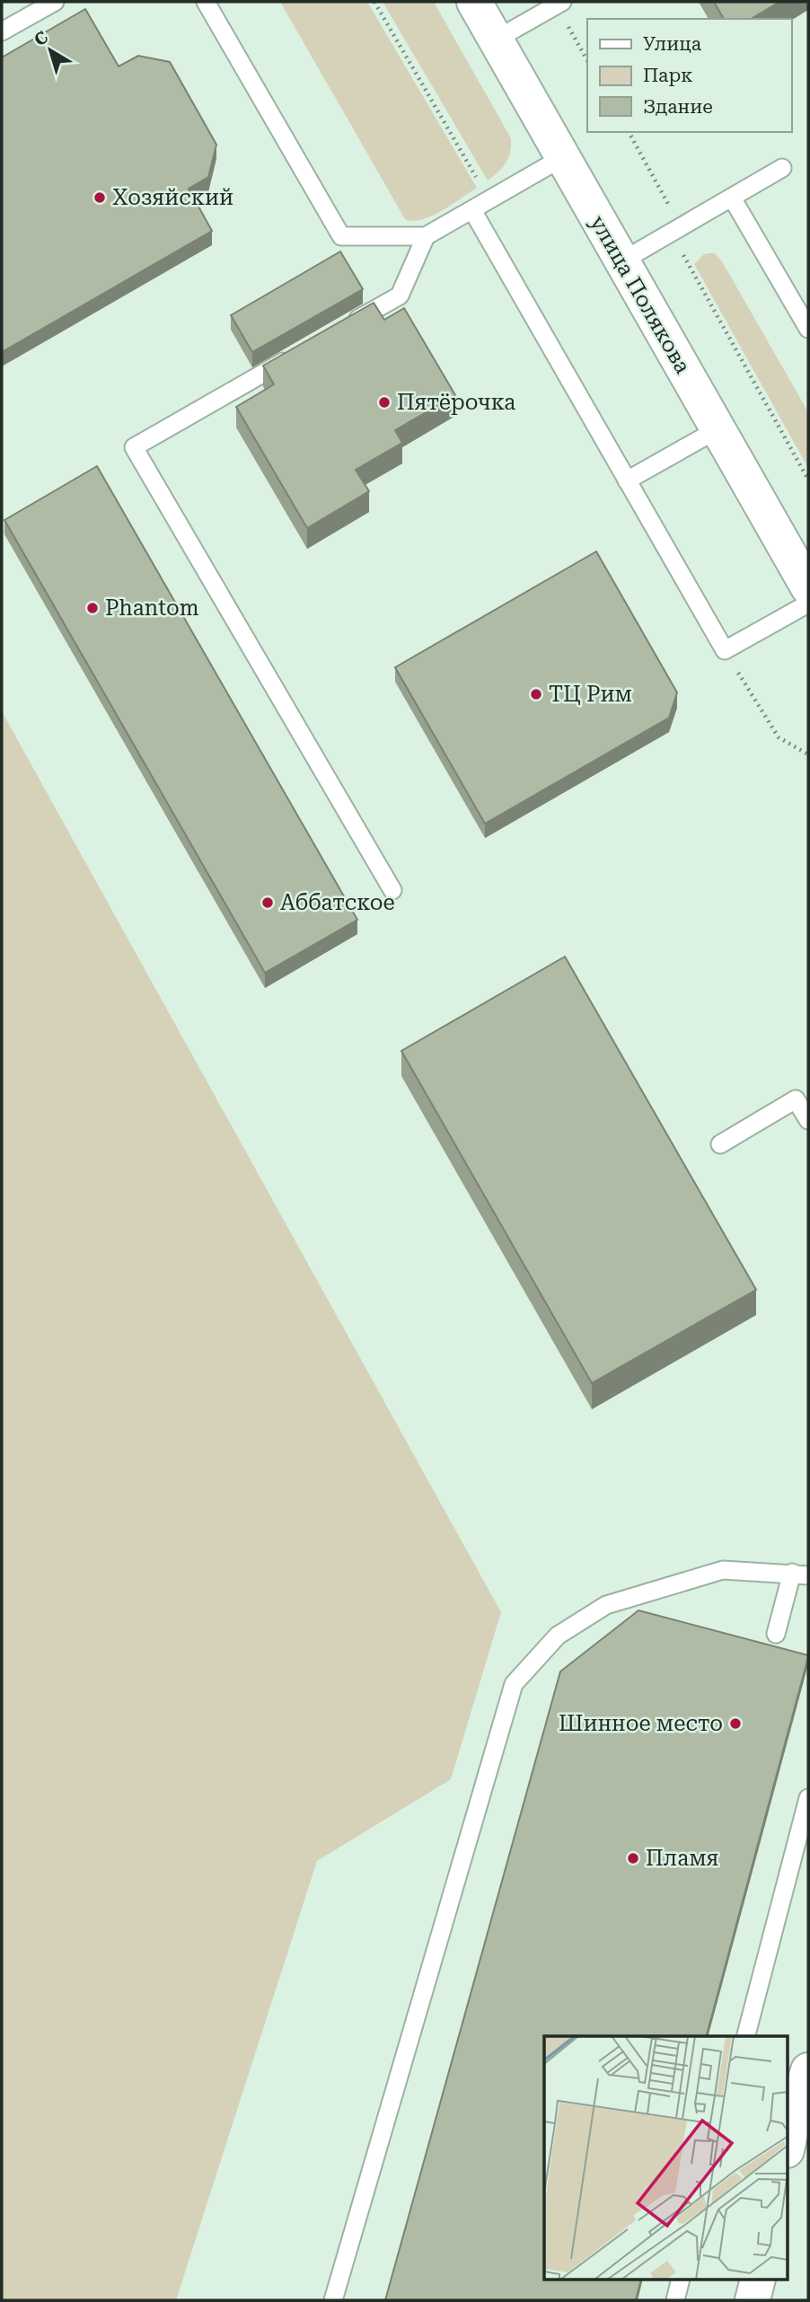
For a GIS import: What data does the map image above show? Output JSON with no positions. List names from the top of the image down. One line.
{"streets":{"main road":["улица Полякова"]},"places":["Хозяйский","Пятёрочка","Phantom","ТЦ Рим","Аббатское","Шинное место","Пламя"],"legend":["Улица","Парк","Здание"],"north":"top left"}
